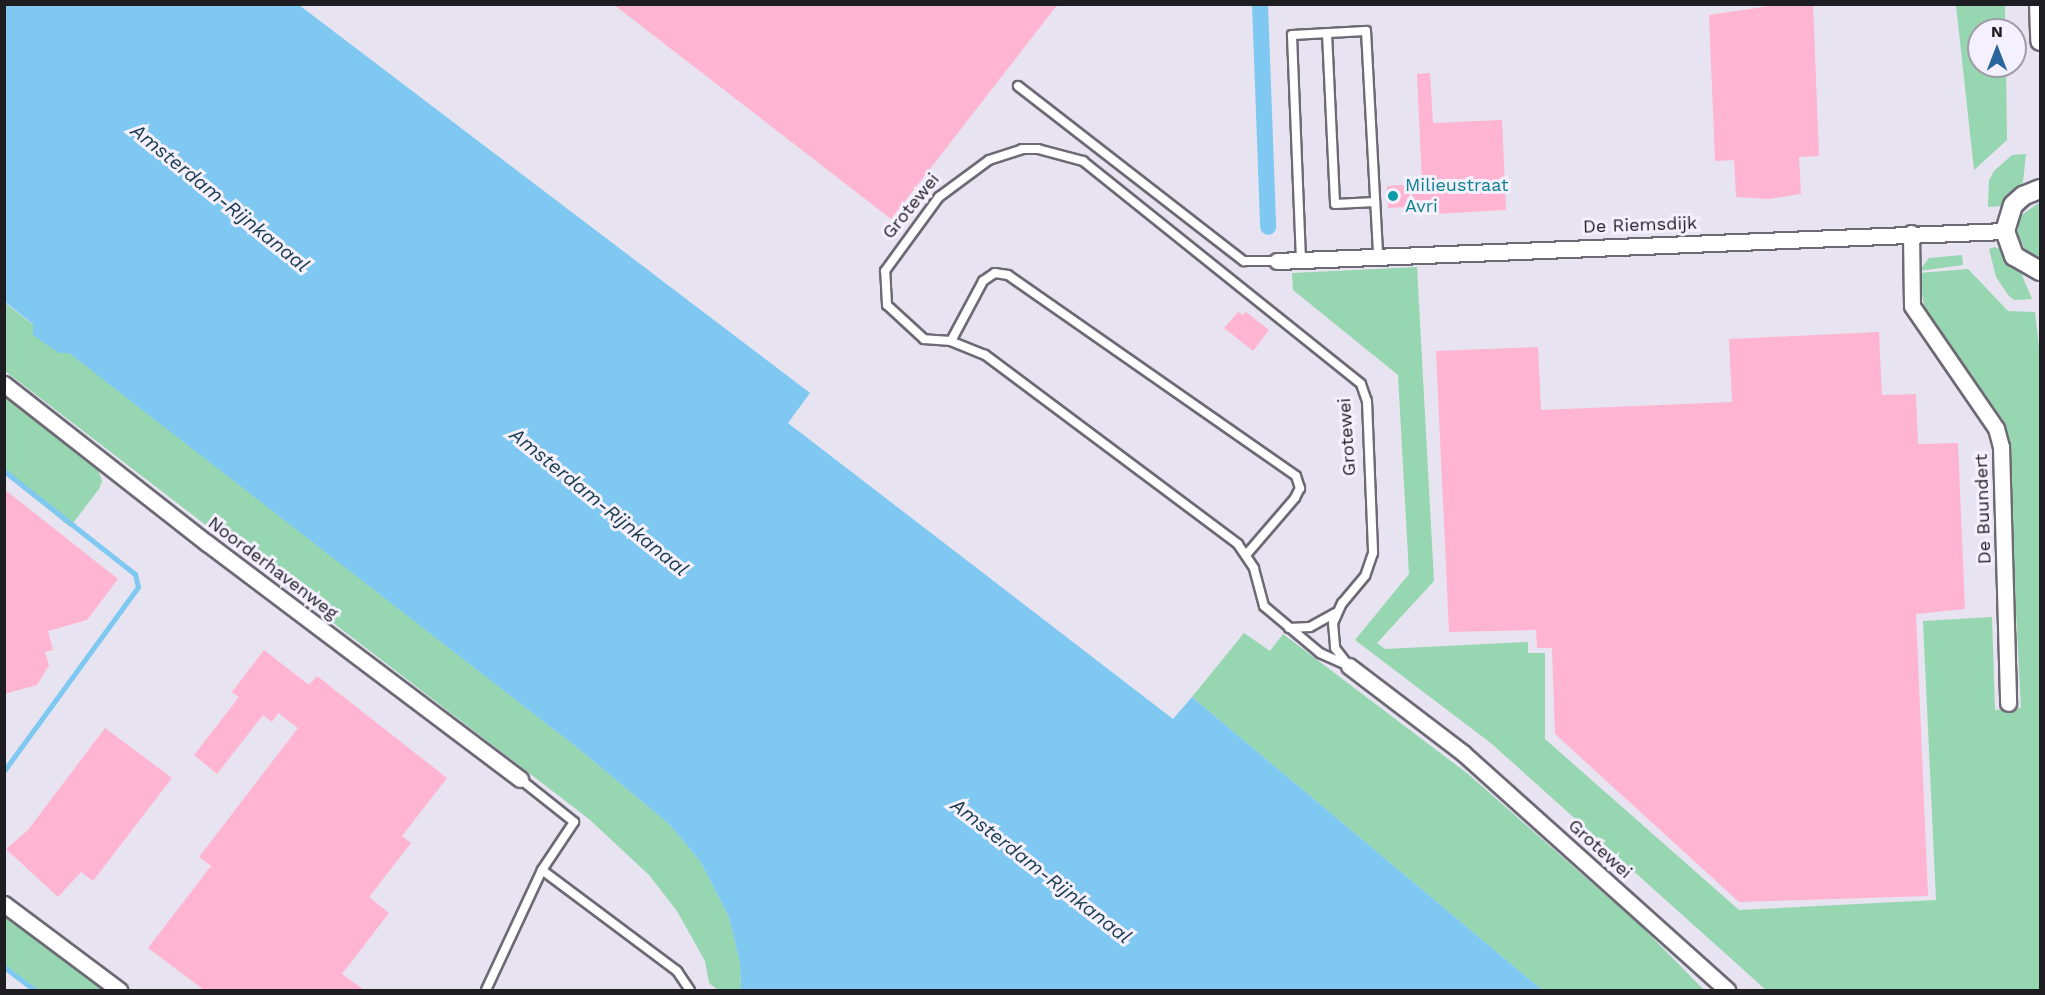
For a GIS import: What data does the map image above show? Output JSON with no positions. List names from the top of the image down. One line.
{"streets":{"street":["Grotewei","De Riemsdijk","De Buundert","Noorderhavenweg"]},"crossings":[["De Riemsdijk","De Buundert"]],"water":["Amsterdam-Rijnkanaal"],"places":["Milieustraat Avri"],"north":"top"}
